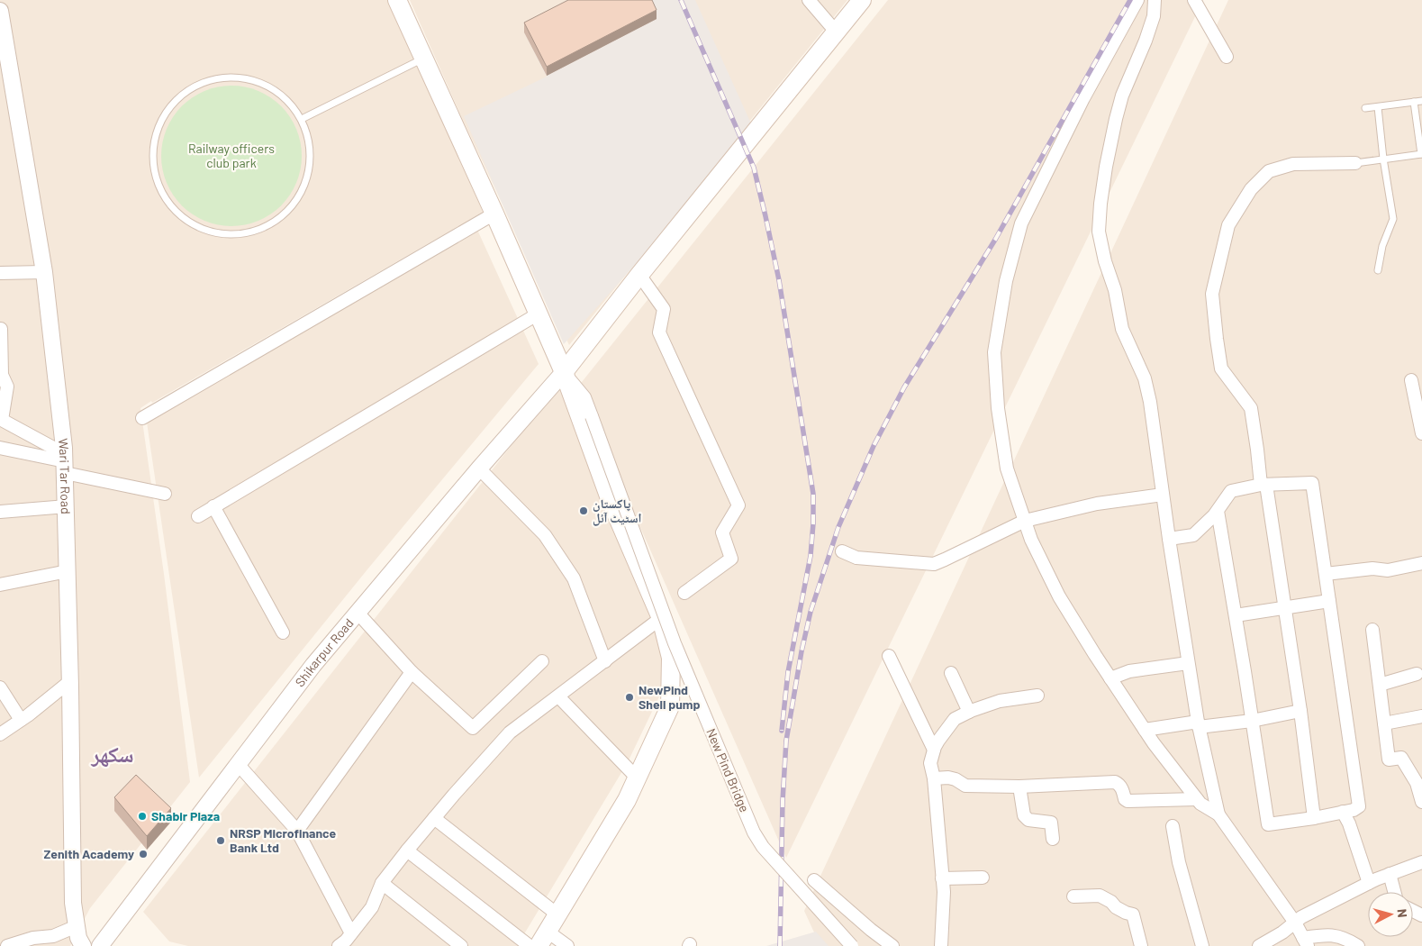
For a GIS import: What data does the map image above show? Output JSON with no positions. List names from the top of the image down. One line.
{"streets":{"street":["Wari Tar Road","Shikarpur Road","New Pind Bridge"]},"crossings":[["Shikarpur Road","New Pind Bridge"]],"districts":["سکھر"],"parks":["Railway officers club park"],"places":["پاکستان اسٹیٹ آئل","NewPind Shell pump","Shabir Plaza","NRSP Microfinance Bank Ltd","Zenith Academy"],"north":"right"}
